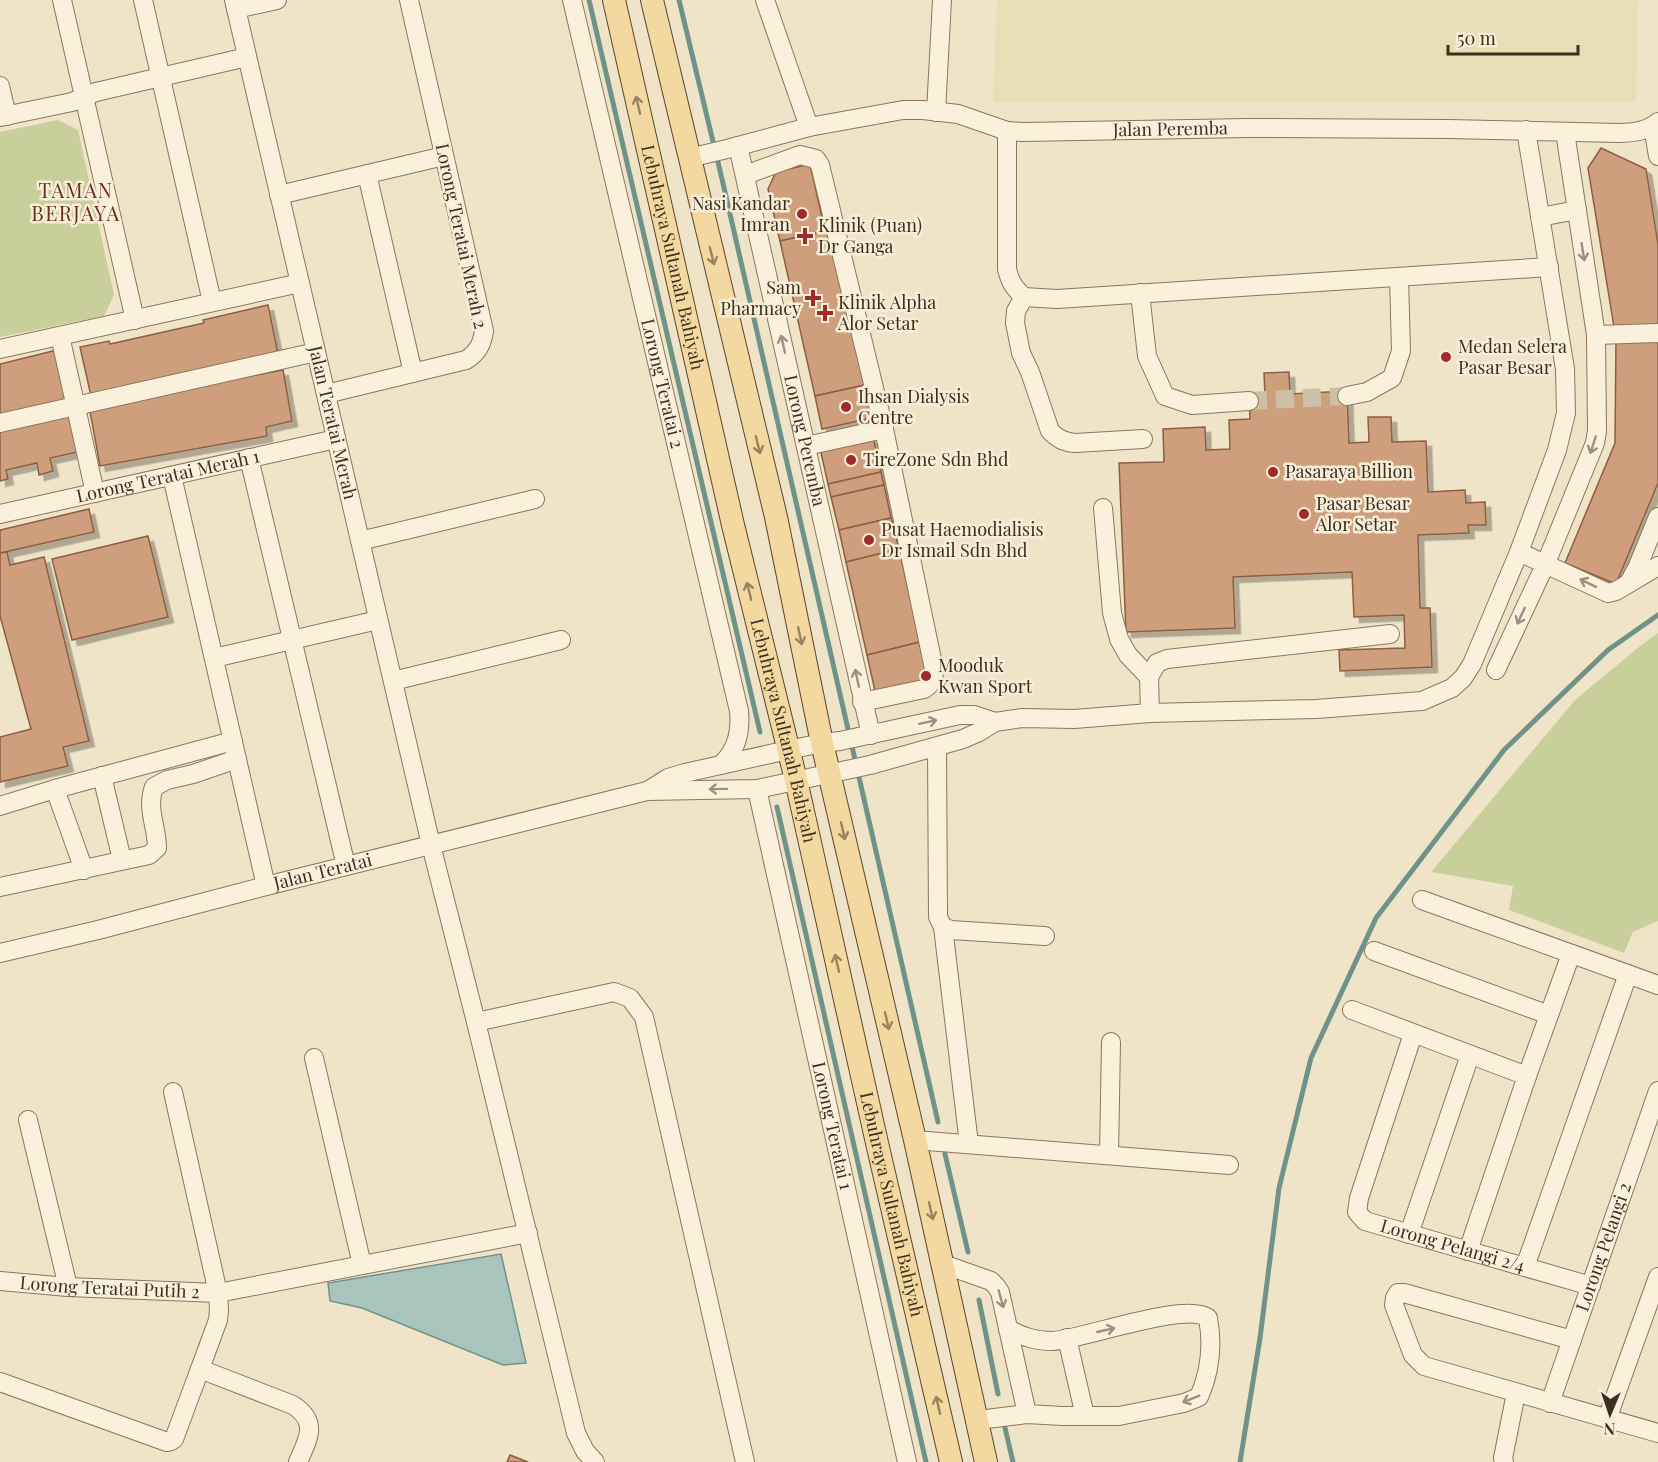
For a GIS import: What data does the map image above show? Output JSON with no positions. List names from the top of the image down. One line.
{"streets":{"main road":["Lebuhraya Sultanah Bahiyah"],"street":["Jalan Peremba","Lorong Teratai Merah 2","Lorong Teratai 2","Jalan Teratai Merah","Lorong Peremba","Lorong Teratai Merah 1","Jalan Teratai","Lorong Teratai 1","Lorong Pelangi 2/4","Lorong Pelangi 2","Lorong Teratai Putih 2"]},"crossings":[["Jalan Peremba","Lebuhraya Sultanah Bahiyah"],["Jalan Peremba","Lorong Peremba"],["Lorong Teratai Merah 2","Jalan Teratai Merah"],["Lebuhraya Sultanah Bahiyah","Jalan Teratai"],["Lorong Teratai 2","Jalan Teratai"],["Jalan Teratai Merah","Lorong Teratai Merah 1"],["Jalan Teratai Merah","Jalan Teratai"],["Jalan Teratai Merah","Lorong Teratai Putih 2"],["Lorong Peremba","Jalan Teratai"],["Jalan Teratai","Lorong Teratai 1"],["Lorong Pelangi 2/4","Lorong Pelangi 2"]],"one_way":["Lorong Peremba"],"districts":["TAMAN BERJAYA"],"places":{"other":["Nasi Kandar Imran","Medan Selera Pasar Besar","Ihsan Dialysis Centre","TireZone Sdn Bhd","Pasaraya Billion","Pasar Besar Alor Setar","Pusat Haemodialisis Dr Ismail Sdn Bhd","Mooduk Kwan Sport"],"health":["Klinik (Puan) Dr Ganga","Sam Pharmacy","Klinik Alpha Alor Setar"]},"scale_bar":"50 m","north":"bottom"}
